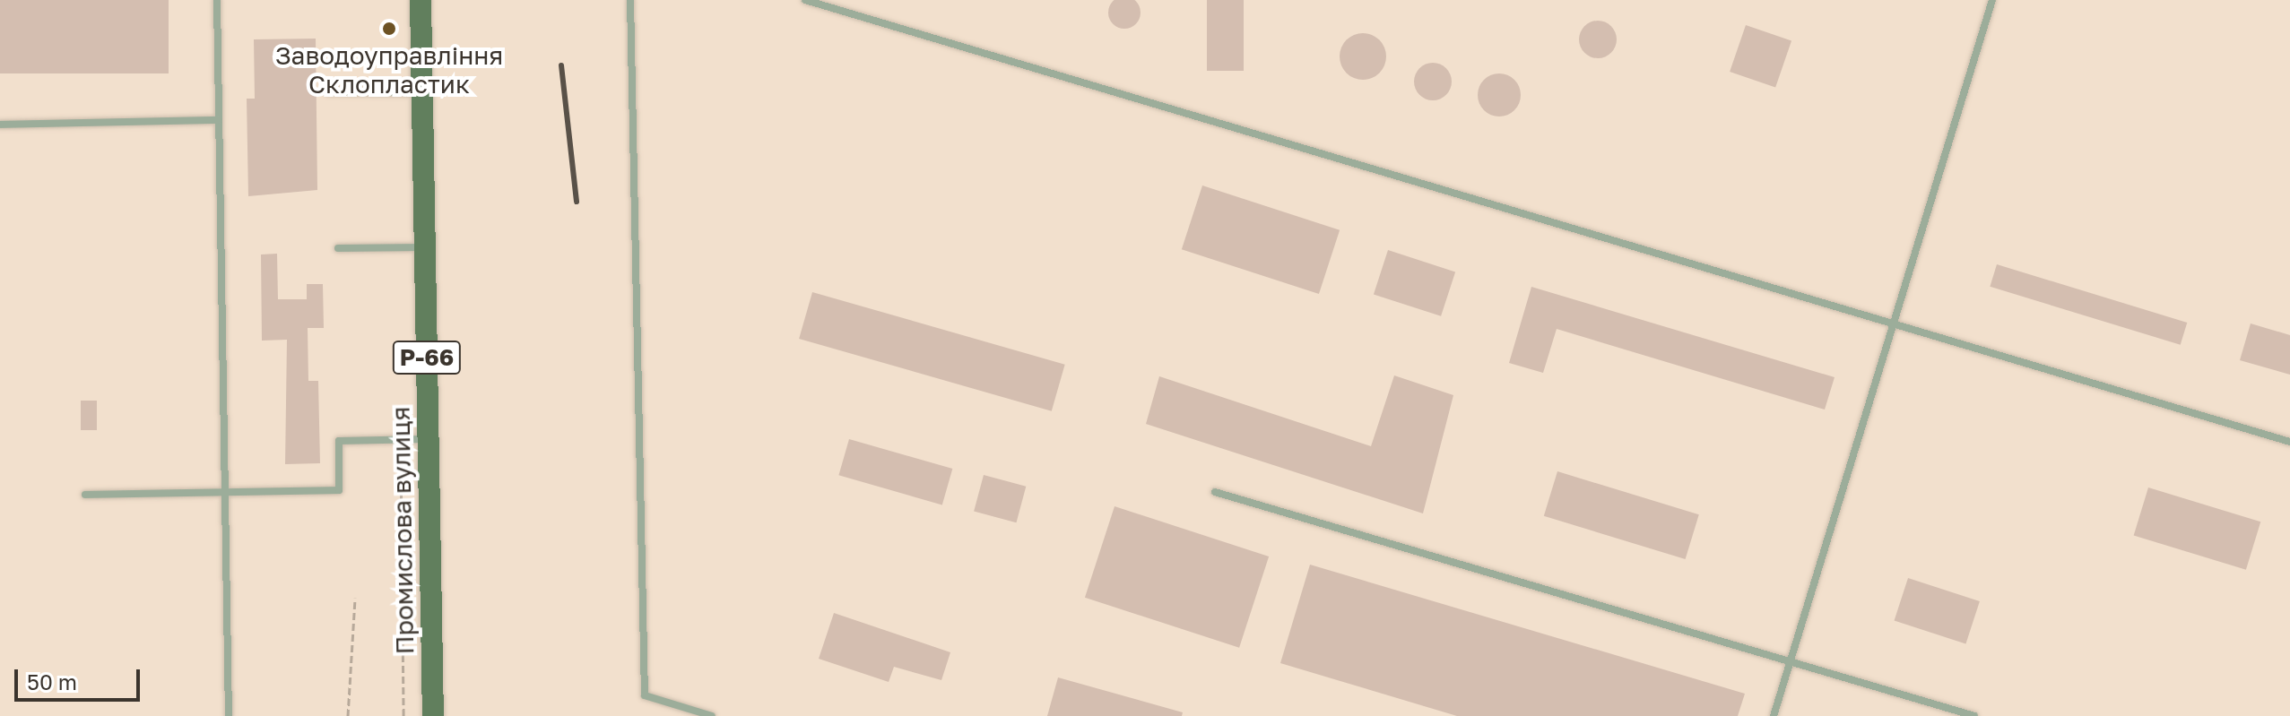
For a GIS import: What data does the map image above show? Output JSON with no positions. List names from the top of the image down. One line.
{"streets":{"main road":["Р-66","Промислова вулиця"]},"places":["Заводоуправління Склопластик"],"scale_bar":"50 m"}
